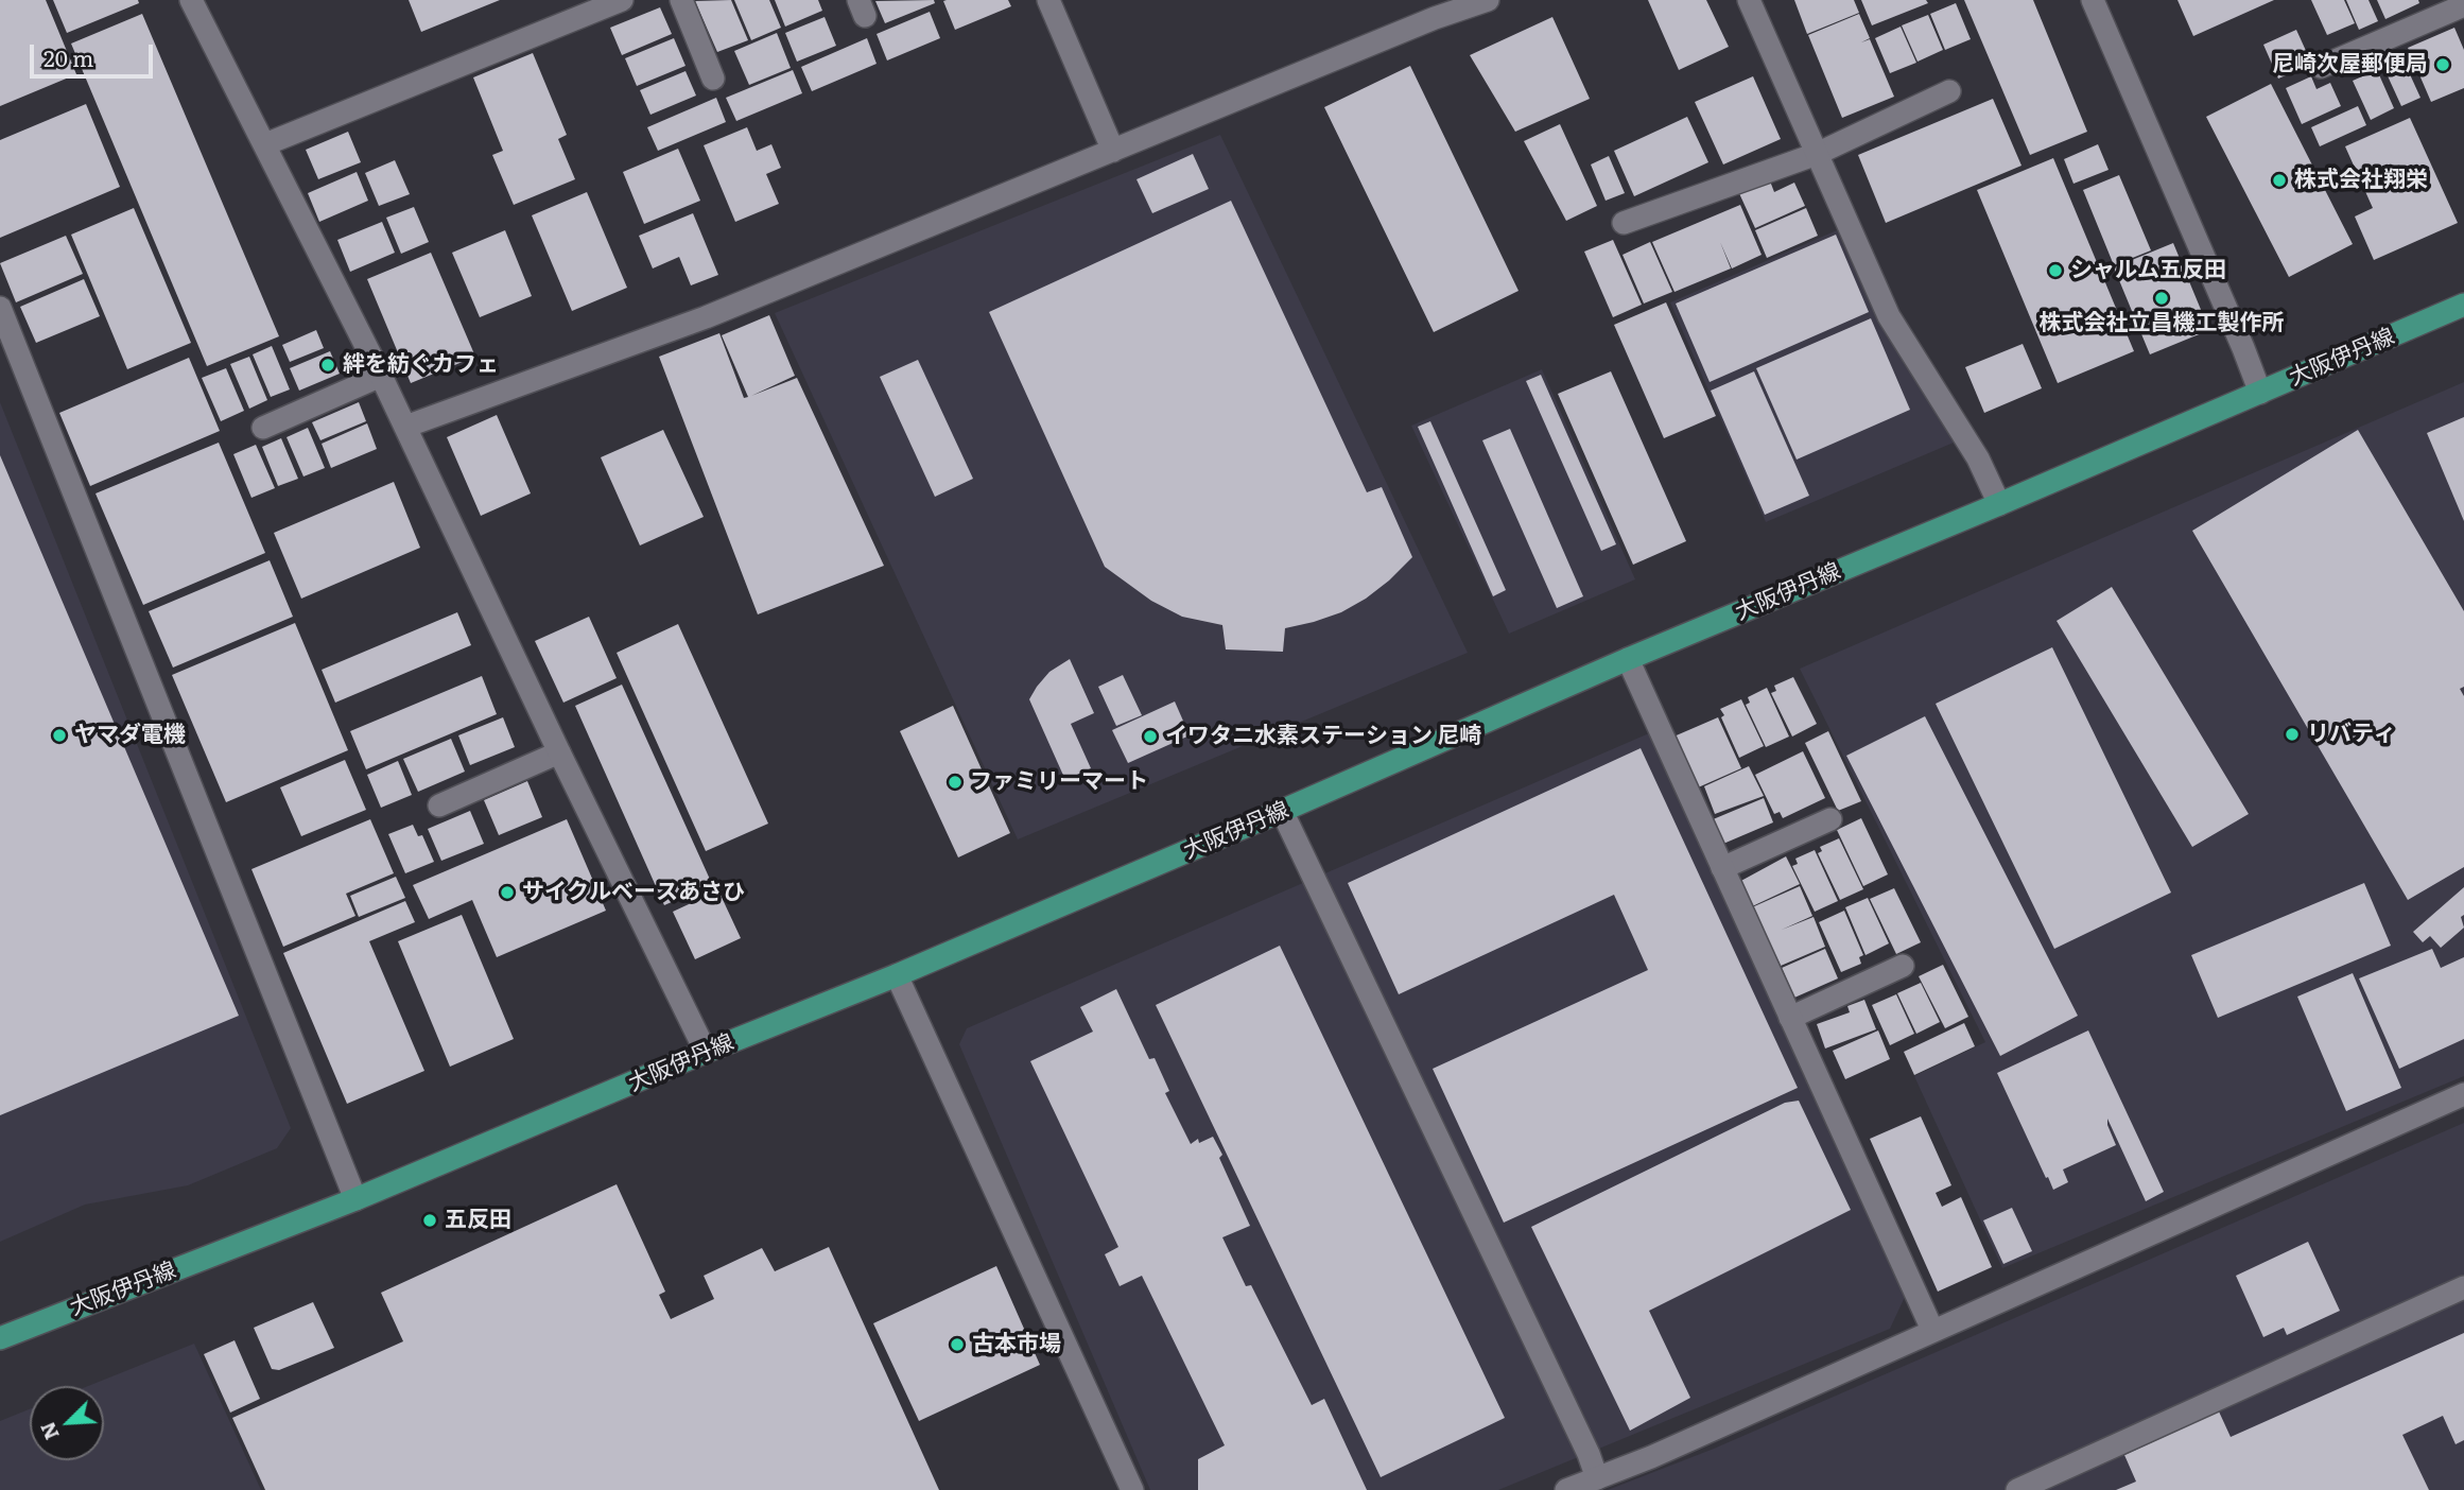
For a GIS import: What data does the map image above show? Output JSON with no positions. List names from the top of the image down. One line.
{"streets":{"main road":["大阪伊丹線"]},"places":["尼崎次屋郵便局","株式会社翔栄","シャルム五反田","株式会社立昌機工製作所","絆を紡ぐカフェ","リバティ","ヤマダ電機","イワタニ水素ステーション 尼崎","ファミリーマート","サイクルベースあさひ","五反田","古本市場"],"scale_bar":"20 m","north":"bottom left"}
